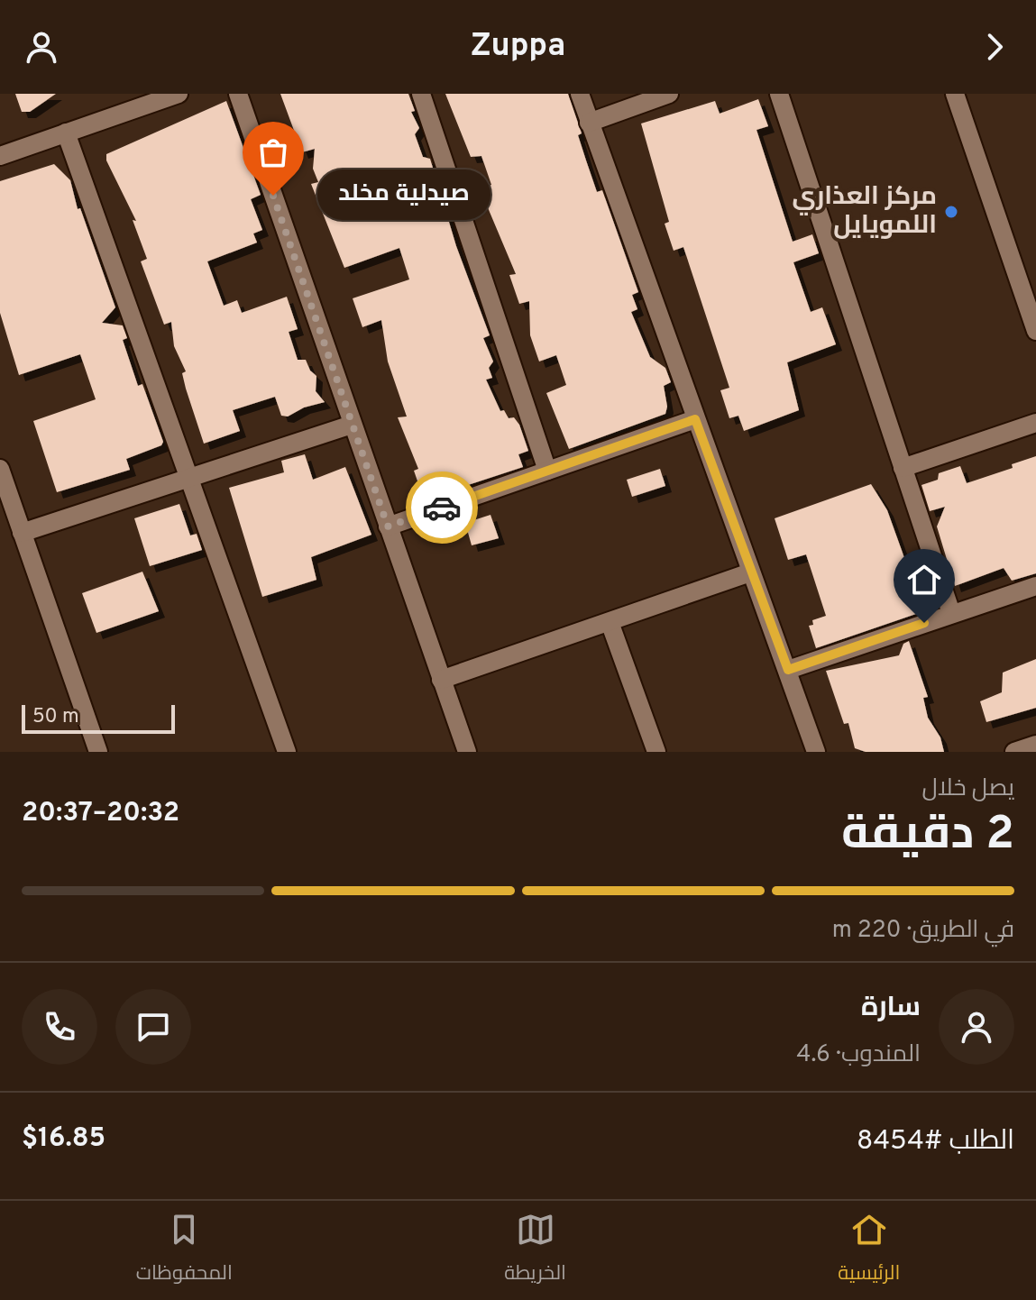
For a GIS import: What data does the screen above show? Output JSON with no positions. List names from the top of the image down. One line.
{"places":["صيدلية مخلد","مركز العذاري اللمويايل"],"scale_bar":"50 m","page":{"header":"Zuppa","bubble":"صيدلية مخلد","scale":"50 m","heading":["2 دقيقة","يصل خلال","20:32–20:37"],"panel":["سارة","المندوب · 4.6","الطلب #8454","$16.85"],"bar":"في الطريق · 220 m","tabs":["الرئيسية","الخريطة","المحفوظات"]}}
